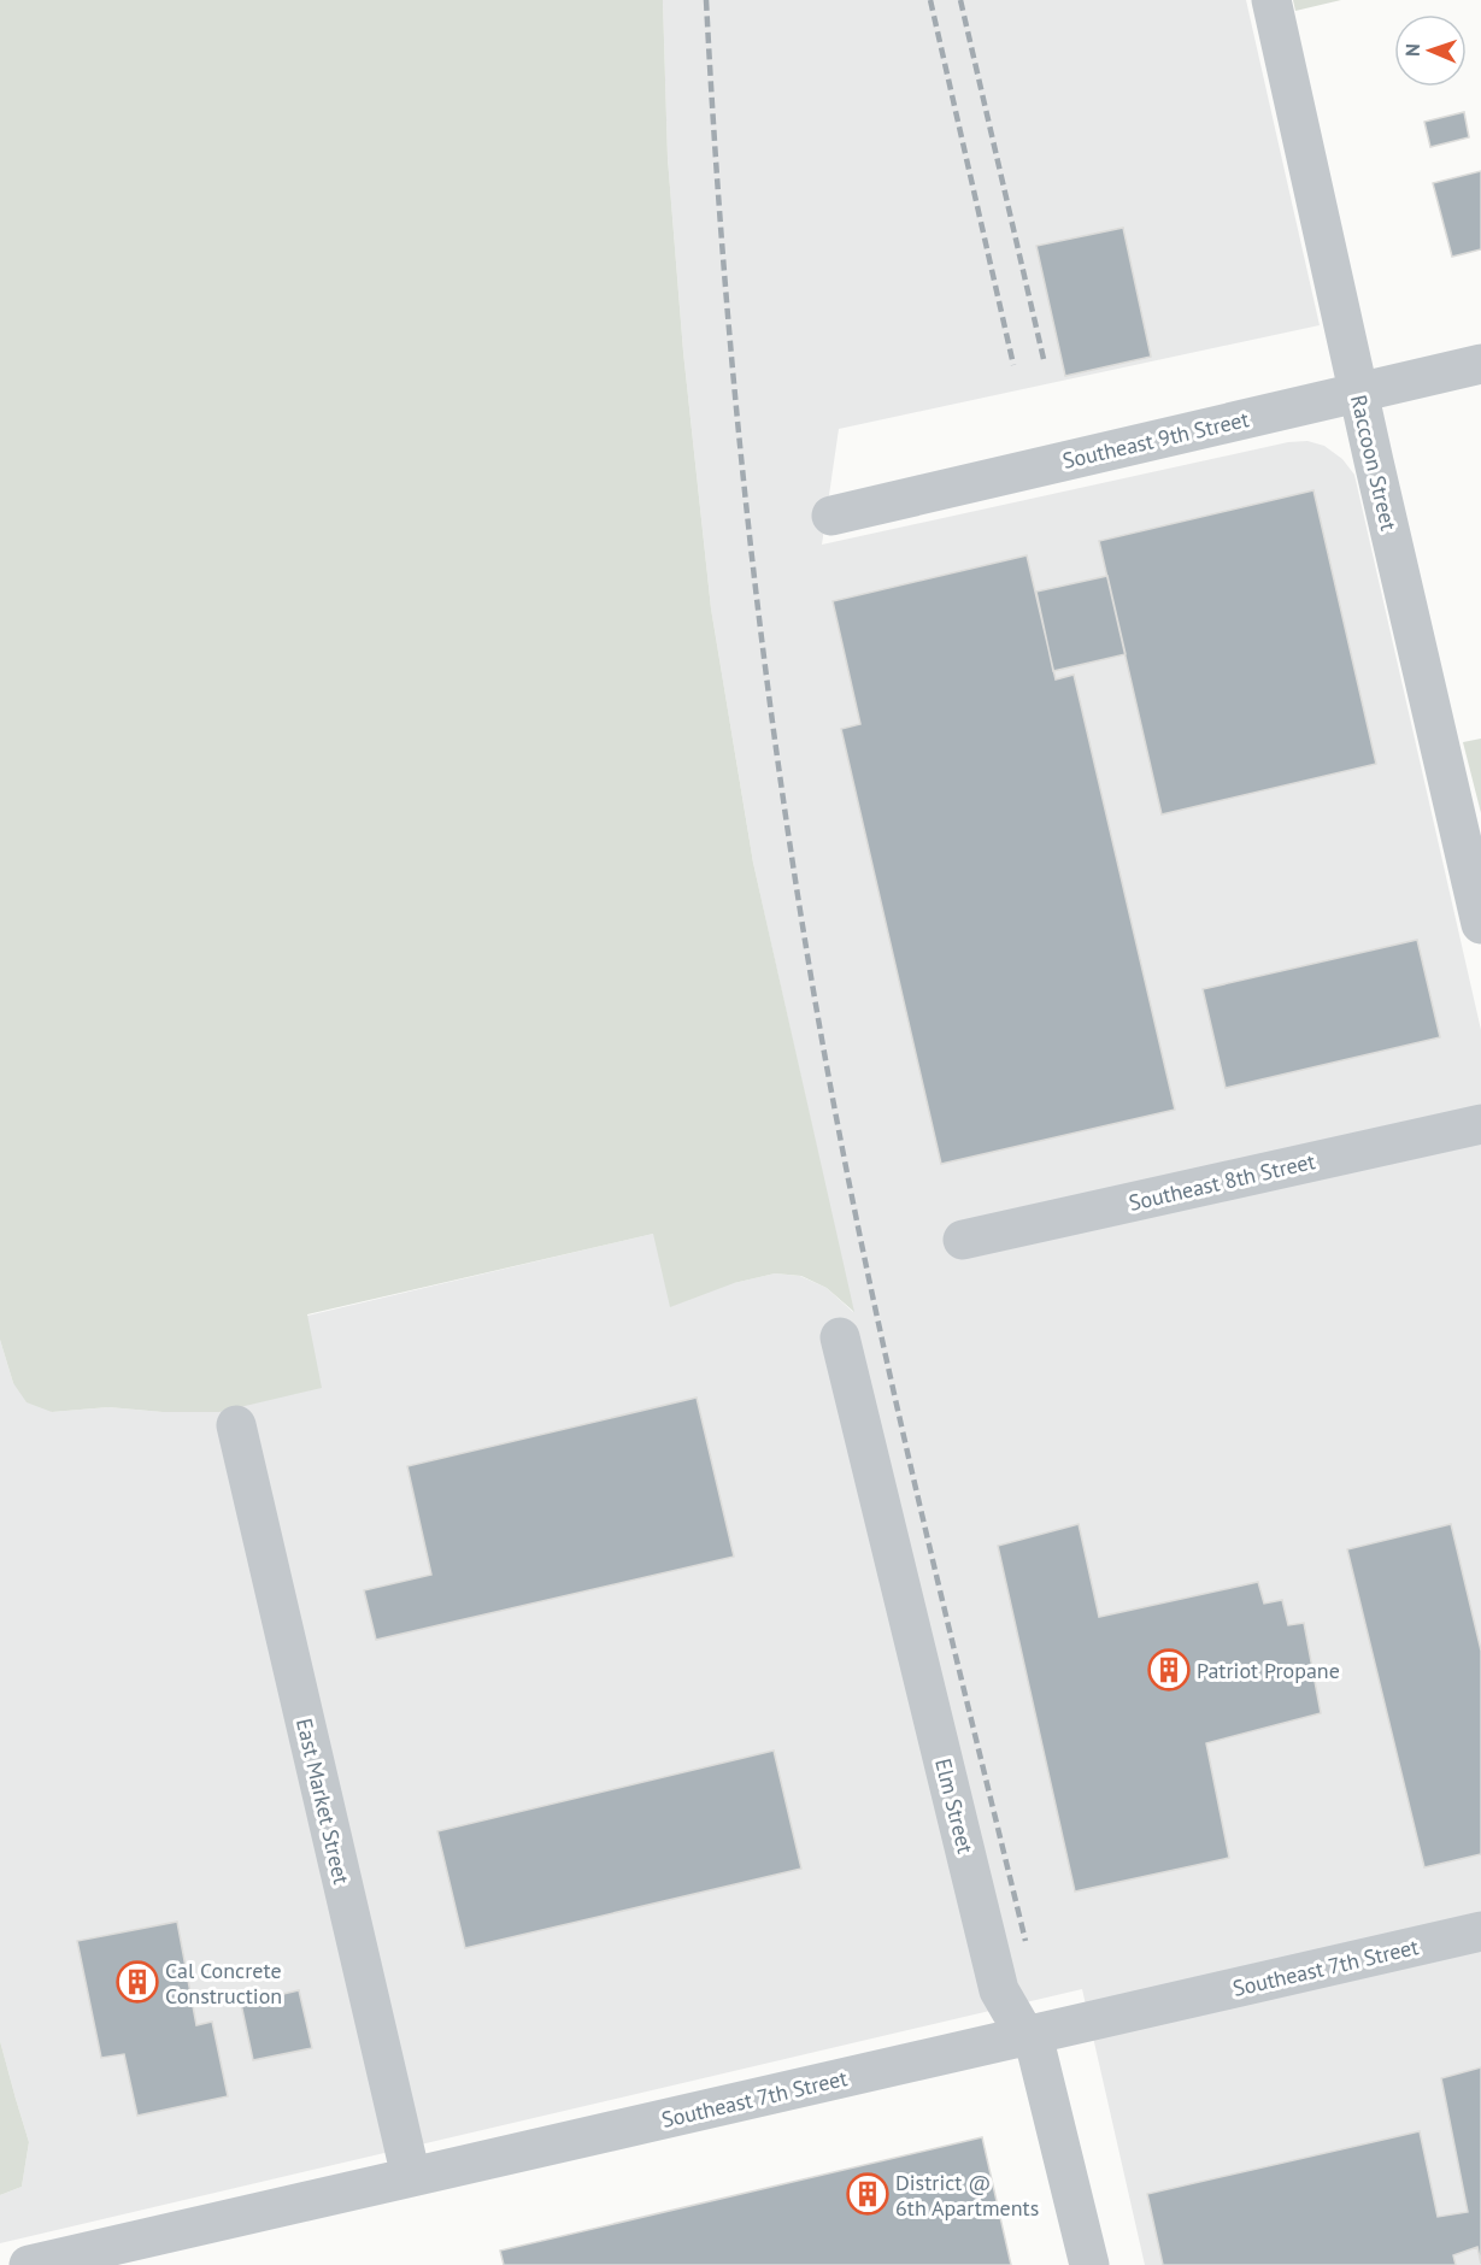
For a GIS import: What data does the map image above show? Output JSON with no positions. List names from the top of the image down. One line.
{"streets":{"street":["Southeast 9th Street","Raccoon Street","Southeast 8th Street","East Market Street","Elm Street","Southeast 7th Street"]},"crossings":[["Southeast 9th Street","Raccoon Street"],["East Market Street","Southeast 7th Street"],["Elm Street","Southeast 7th Street"]],"places":{"building":["Patriot Propane","Cal Concrete Construction","District @ 6th Apartments"]},"north":"left"}
